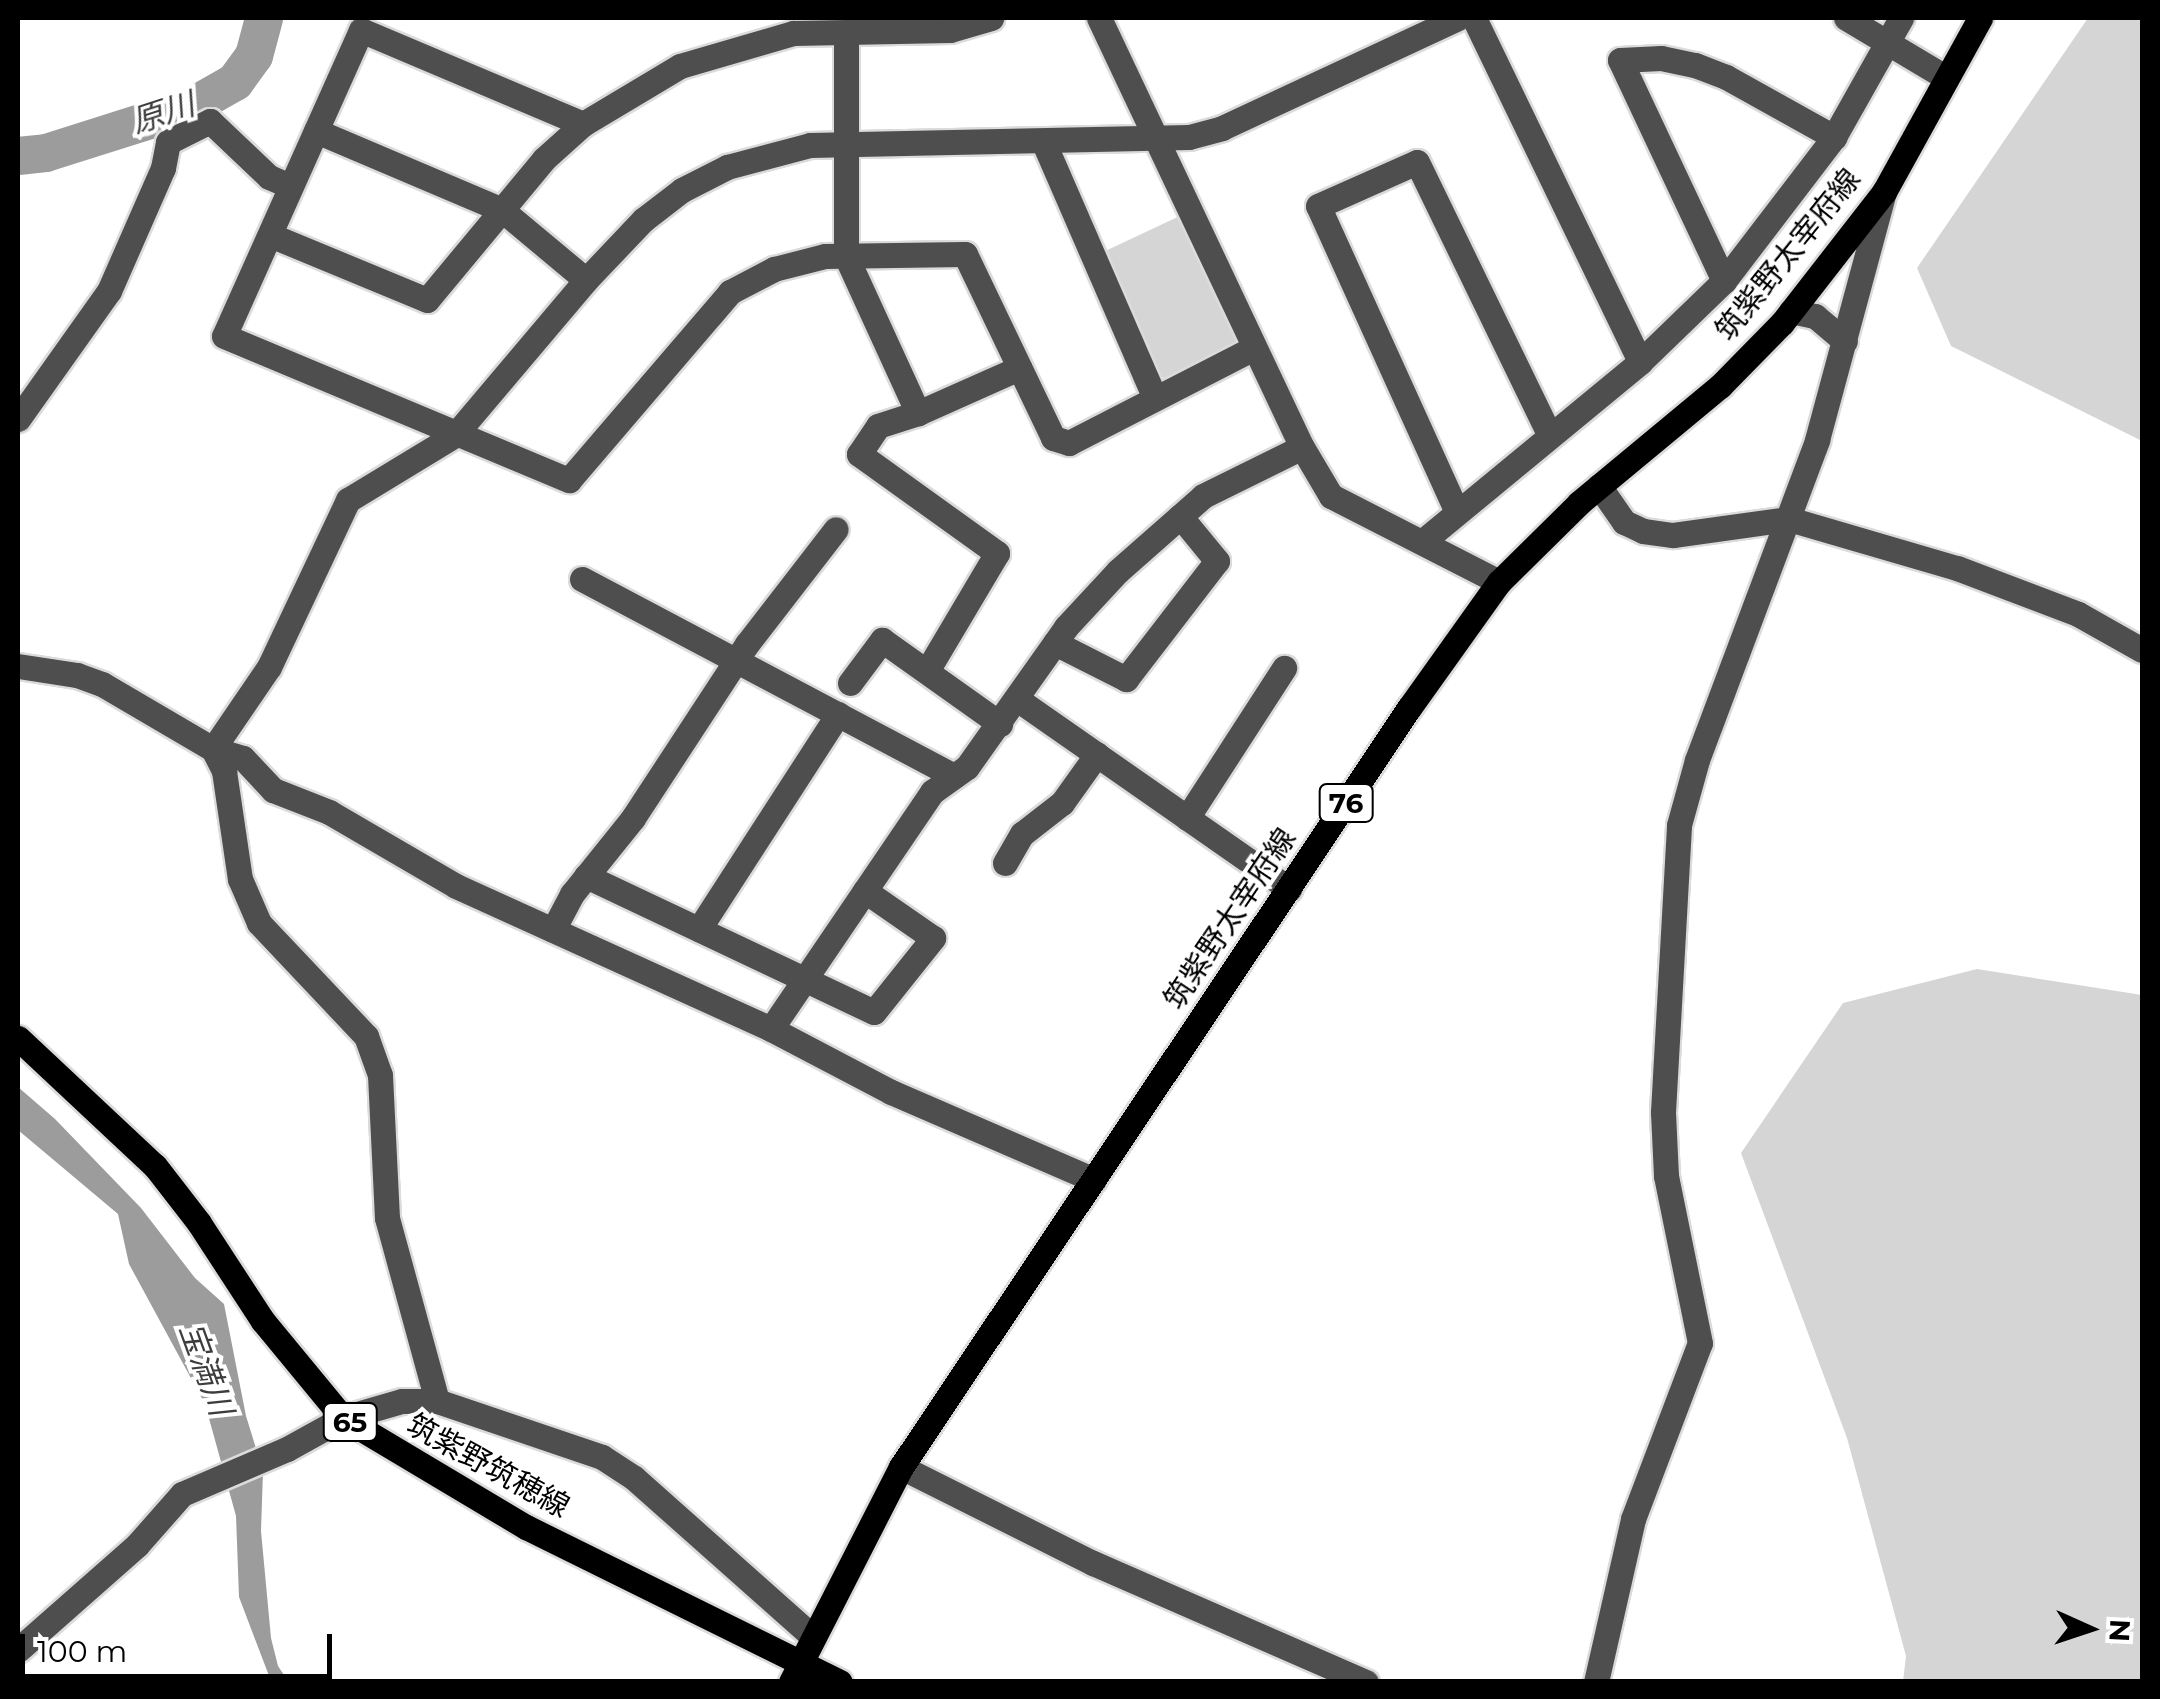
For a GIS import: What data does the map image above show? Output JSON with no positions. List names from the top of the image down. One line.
{"streets":{"main road":["筑紫野太宰府線","76","65","筑紫野筑穂線"]},"crossings":[["筑紫野太宰府線","筑紫野筑穂線"]],"water":["原川","宝満川"],"scale_bar":"100 m","north":"right"}
